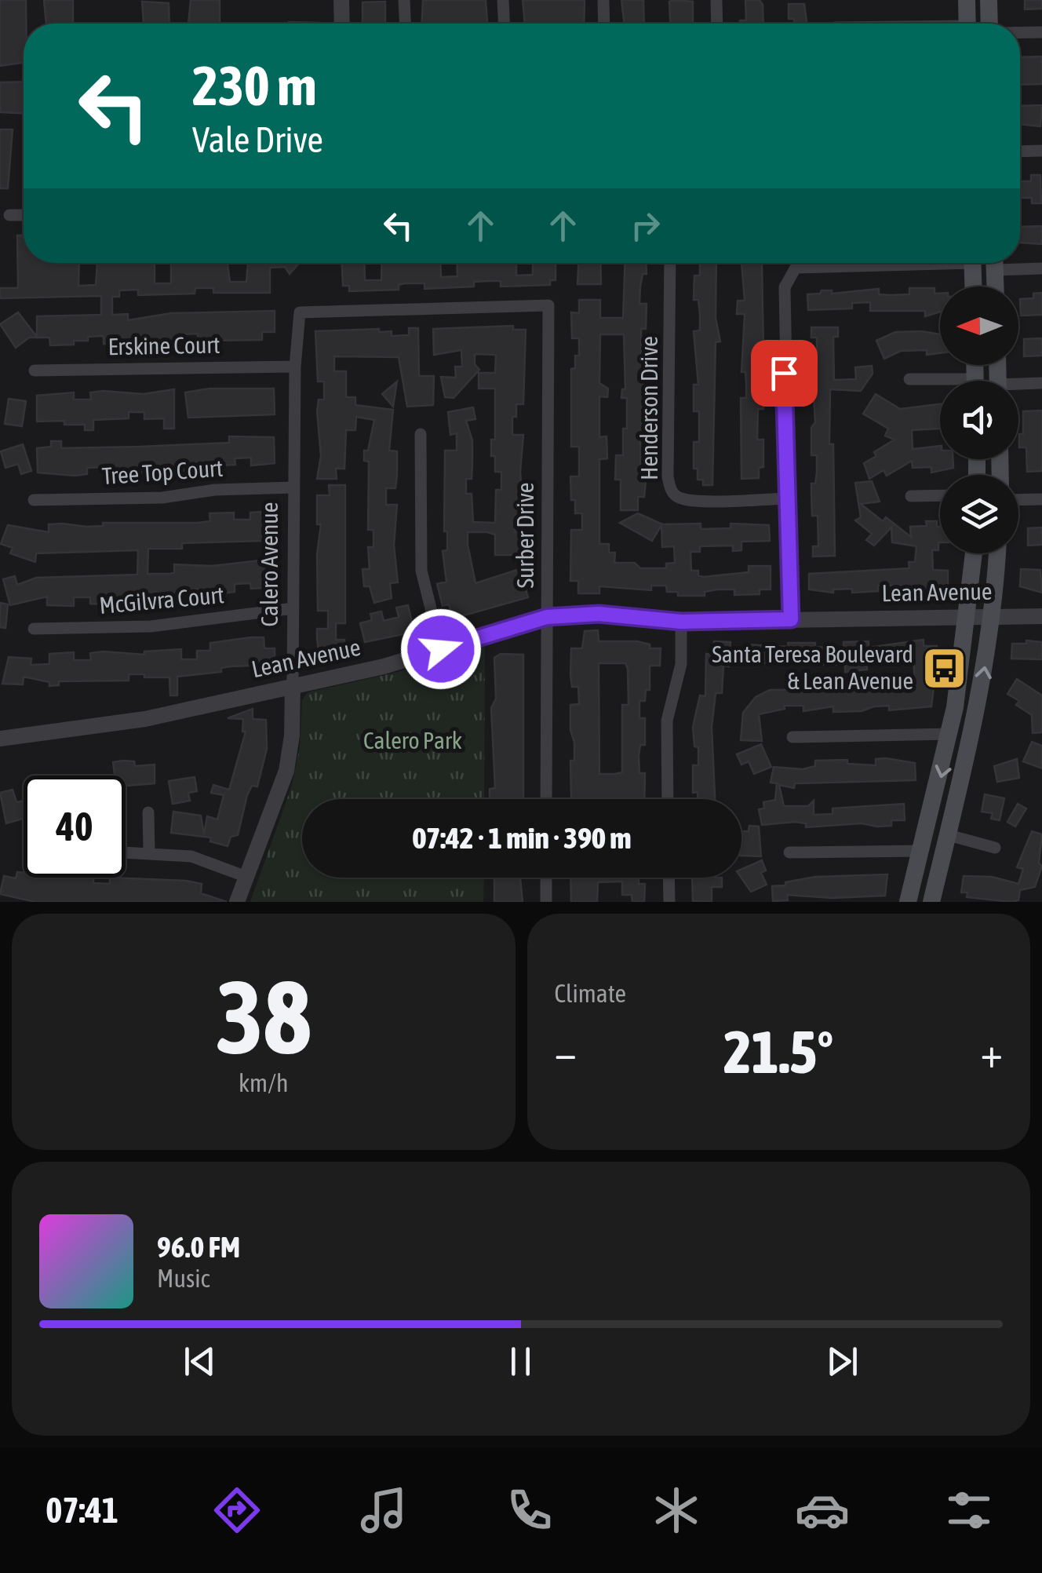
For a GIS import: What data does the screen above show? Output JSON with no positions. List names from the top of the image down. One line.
{"streets":{"street":["Erskine Court","Henderson Drive","Tree Top Court","Surber Drive","Calero Avenue","Lean Avenue","McGilvra Court"]},"crossings":[["Erskine Court","Calero Avenue"],["Tree Top Court","Calero Avenue"],["Surber Drive","Calero Avenue"],["Surber Drive","Lean Avenue"],["Calero Avenue","Lean Avenue"],["Calero Avenue","McGilvra Court"]],"parks":["Calero Park"],"places":{"bus stop":["Santa Teresa Boulevard & Lean Avenue"]},"north":"left","page":{"turn":["230 m","Vale Drive"],"limit":"40","trip":"07:42 · 1 min · 390 m","tile":[["38","km/h"],"Climate"],"heat":["−","21.5°","+"],"song":["96.0 FM","Music"],"tabs":"07:41"}}
